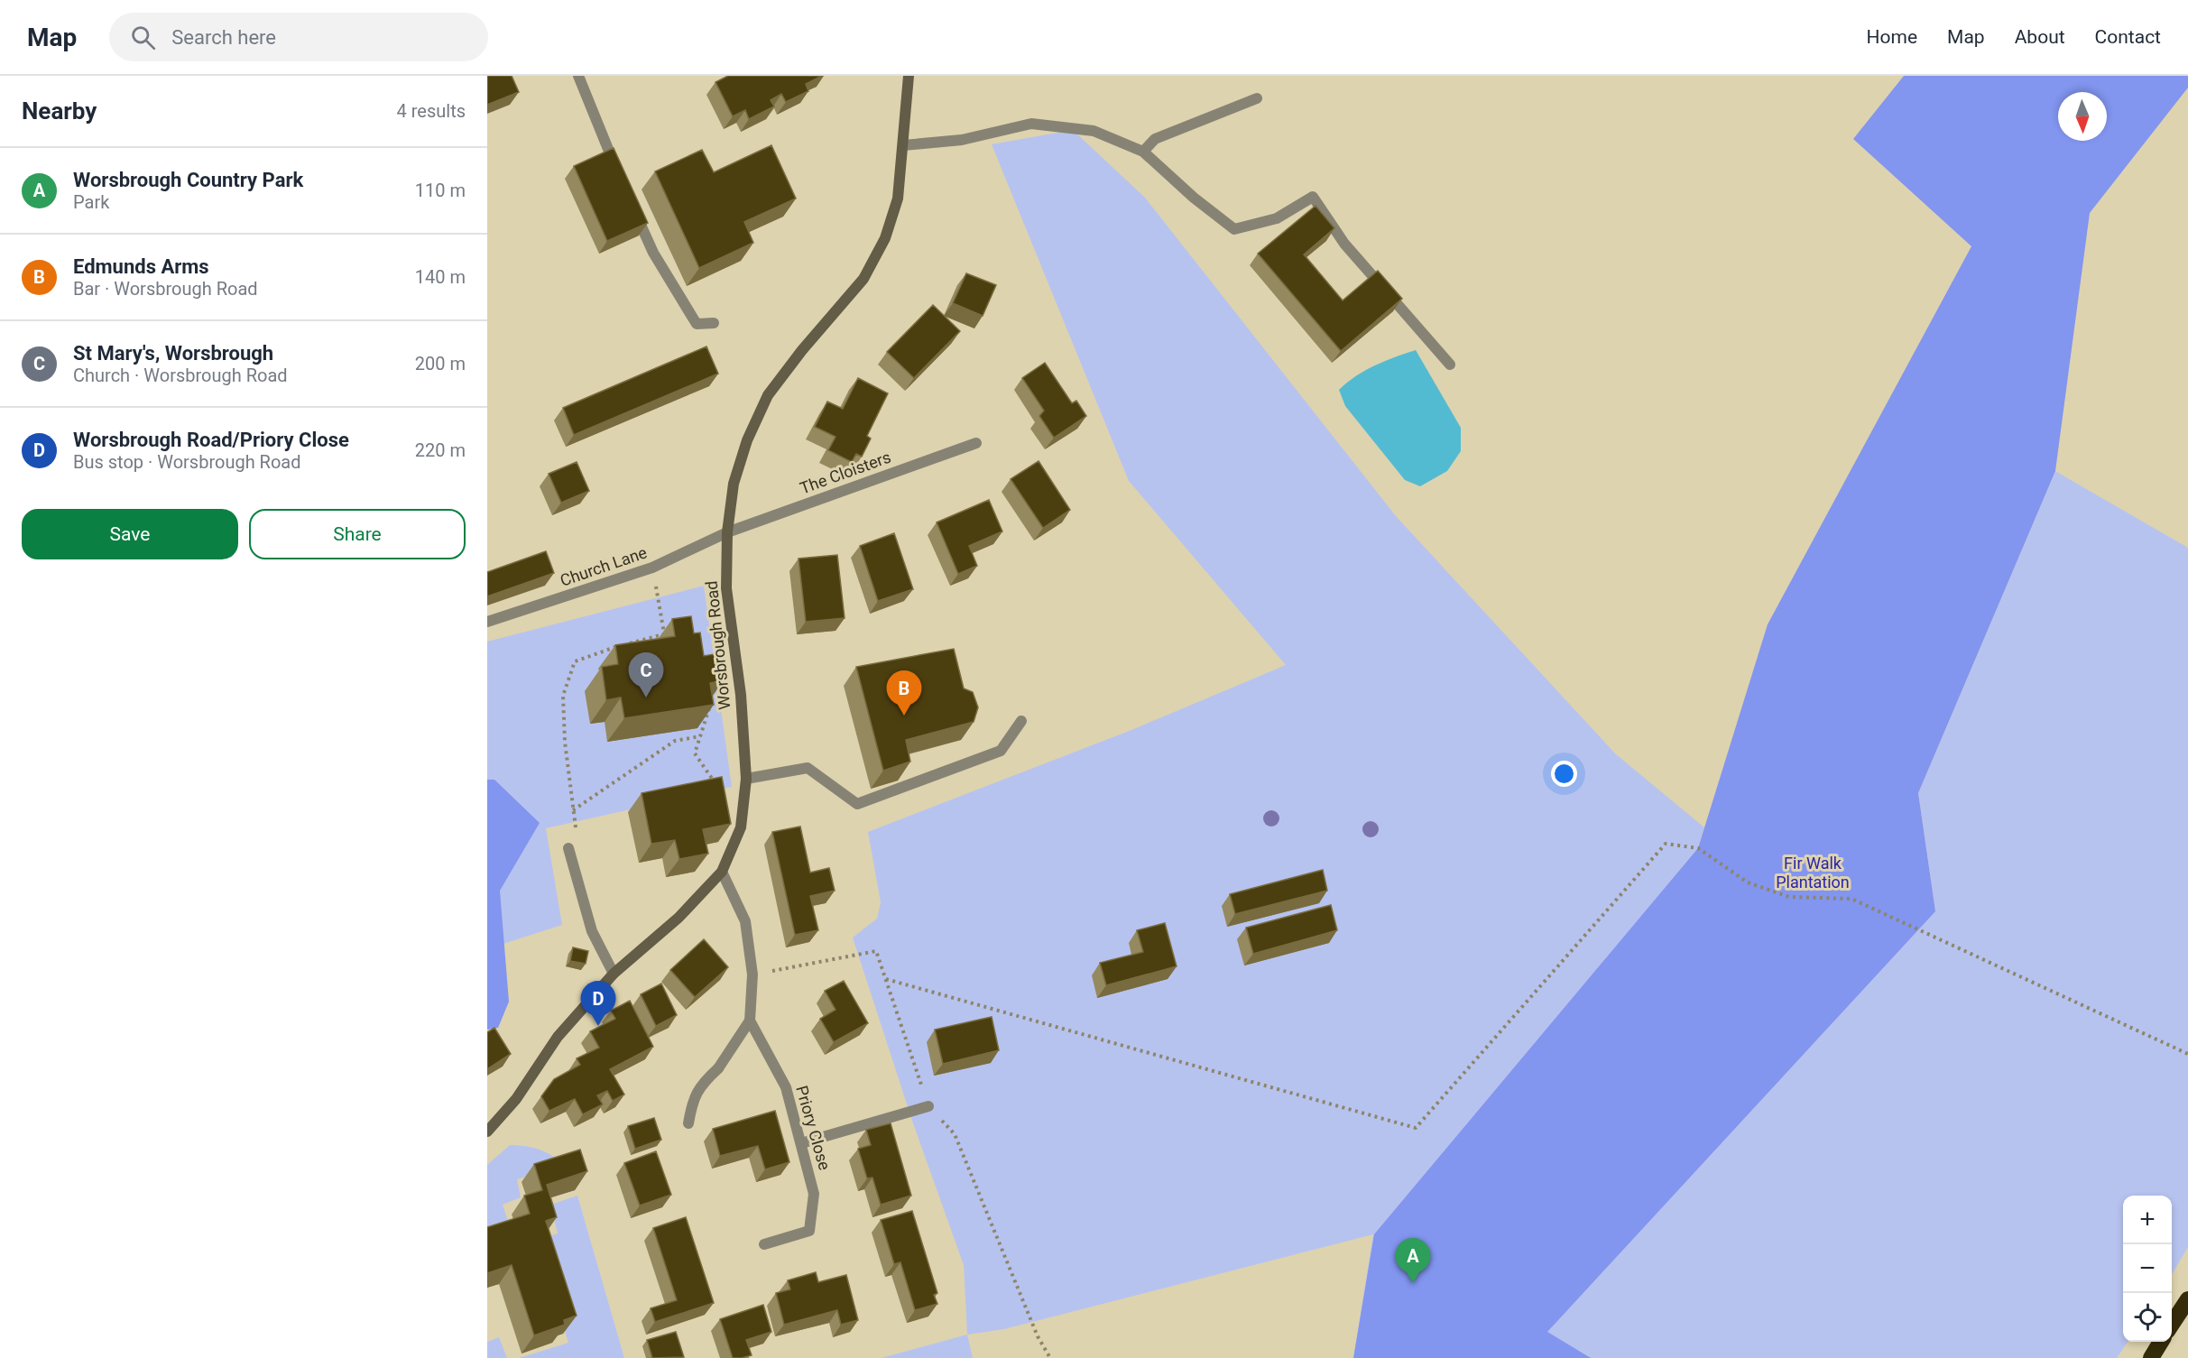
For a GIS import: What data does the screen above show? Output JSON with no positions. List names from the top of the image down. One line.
{"streets":{"street":["The Cloisters","Church Lane","Worsbrough Road","Priory Close"]},"crossings":[["The Cloisters","Church Lane"],["The Cloisters","Worsbrough Road"],["Church Lane","Worsbrough Road"]],"parks":["Fir Walk Plantation"],"north":"bottom","page":{"header":"Map","search":"Search here","nav":["Home","Map","About","Contact"],"heading":["Nearby","4 results"],"list":[{"mark":"A","name":"Worsbrough Country Park","note":"Park","value":"110 m"},{"mark":"B","name":"Edmunds Arms","note":"Bar · Worsbrough Road","value":"140 m"},{"mark":"C","name":"St Mary's, Worsbrough","note":"Church · Worsbrough Road","value":"200 m"},{"mark":"D","name":"Worsbrough Road/Priory Close","note":"Bus stop · Worsbrough Road","value":"220 m"}],"buttons":["Save","Share"],"pins":["C","B","D","A"],"map_buttons":["+","−"]}}
